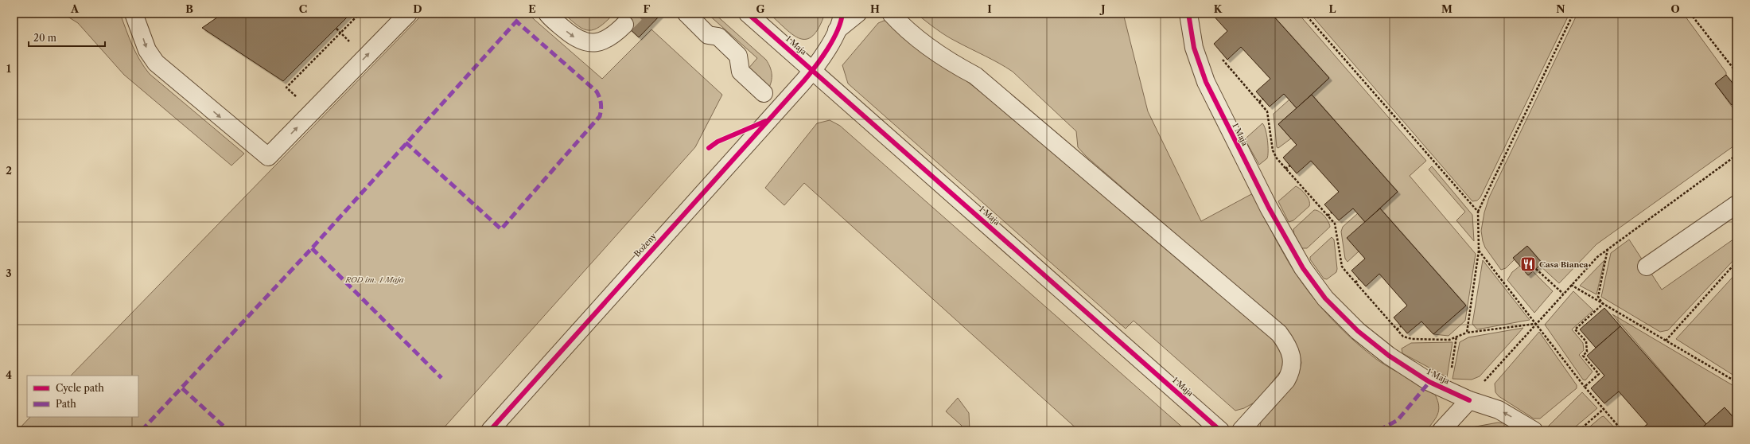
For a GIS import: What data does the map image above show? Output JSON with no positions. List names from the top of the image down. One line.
{"streets":{"street":["1 Maja","Bożeny"]},"crossings":[["1 Maja","Bożeny"]],"parks":["ROD im. 1 Maja"],"places":{"restaurant":["Casa Bianca"]},"legend":["Cycle path","Path"],"scale_bar":"20 m","grid":{"columns":["A","B","C","D","E","F","G","H","I","J","K","L","M","N","O"],"rows":["1","2","3","4"]}}
